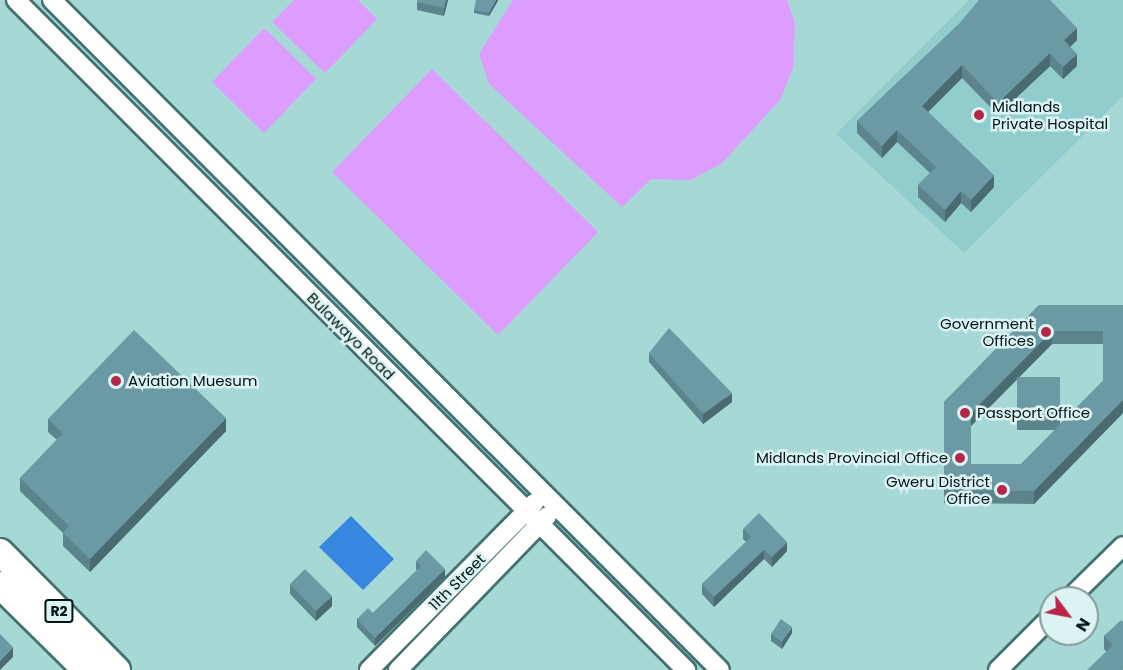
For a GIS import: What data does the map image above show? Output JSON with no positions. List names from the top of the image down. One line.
{"streets":{"highway":["R2"],"street":["Bulawayo Road","11th Street"]},"crossings":[["Bulawayo Road","11th Street"]],"places":["Midlands Private Hospital","Government Offices","Aviation Muesum","Passport Office","Midlands Provincial Office","Gweru District Office"],"north":"bottom right"}
